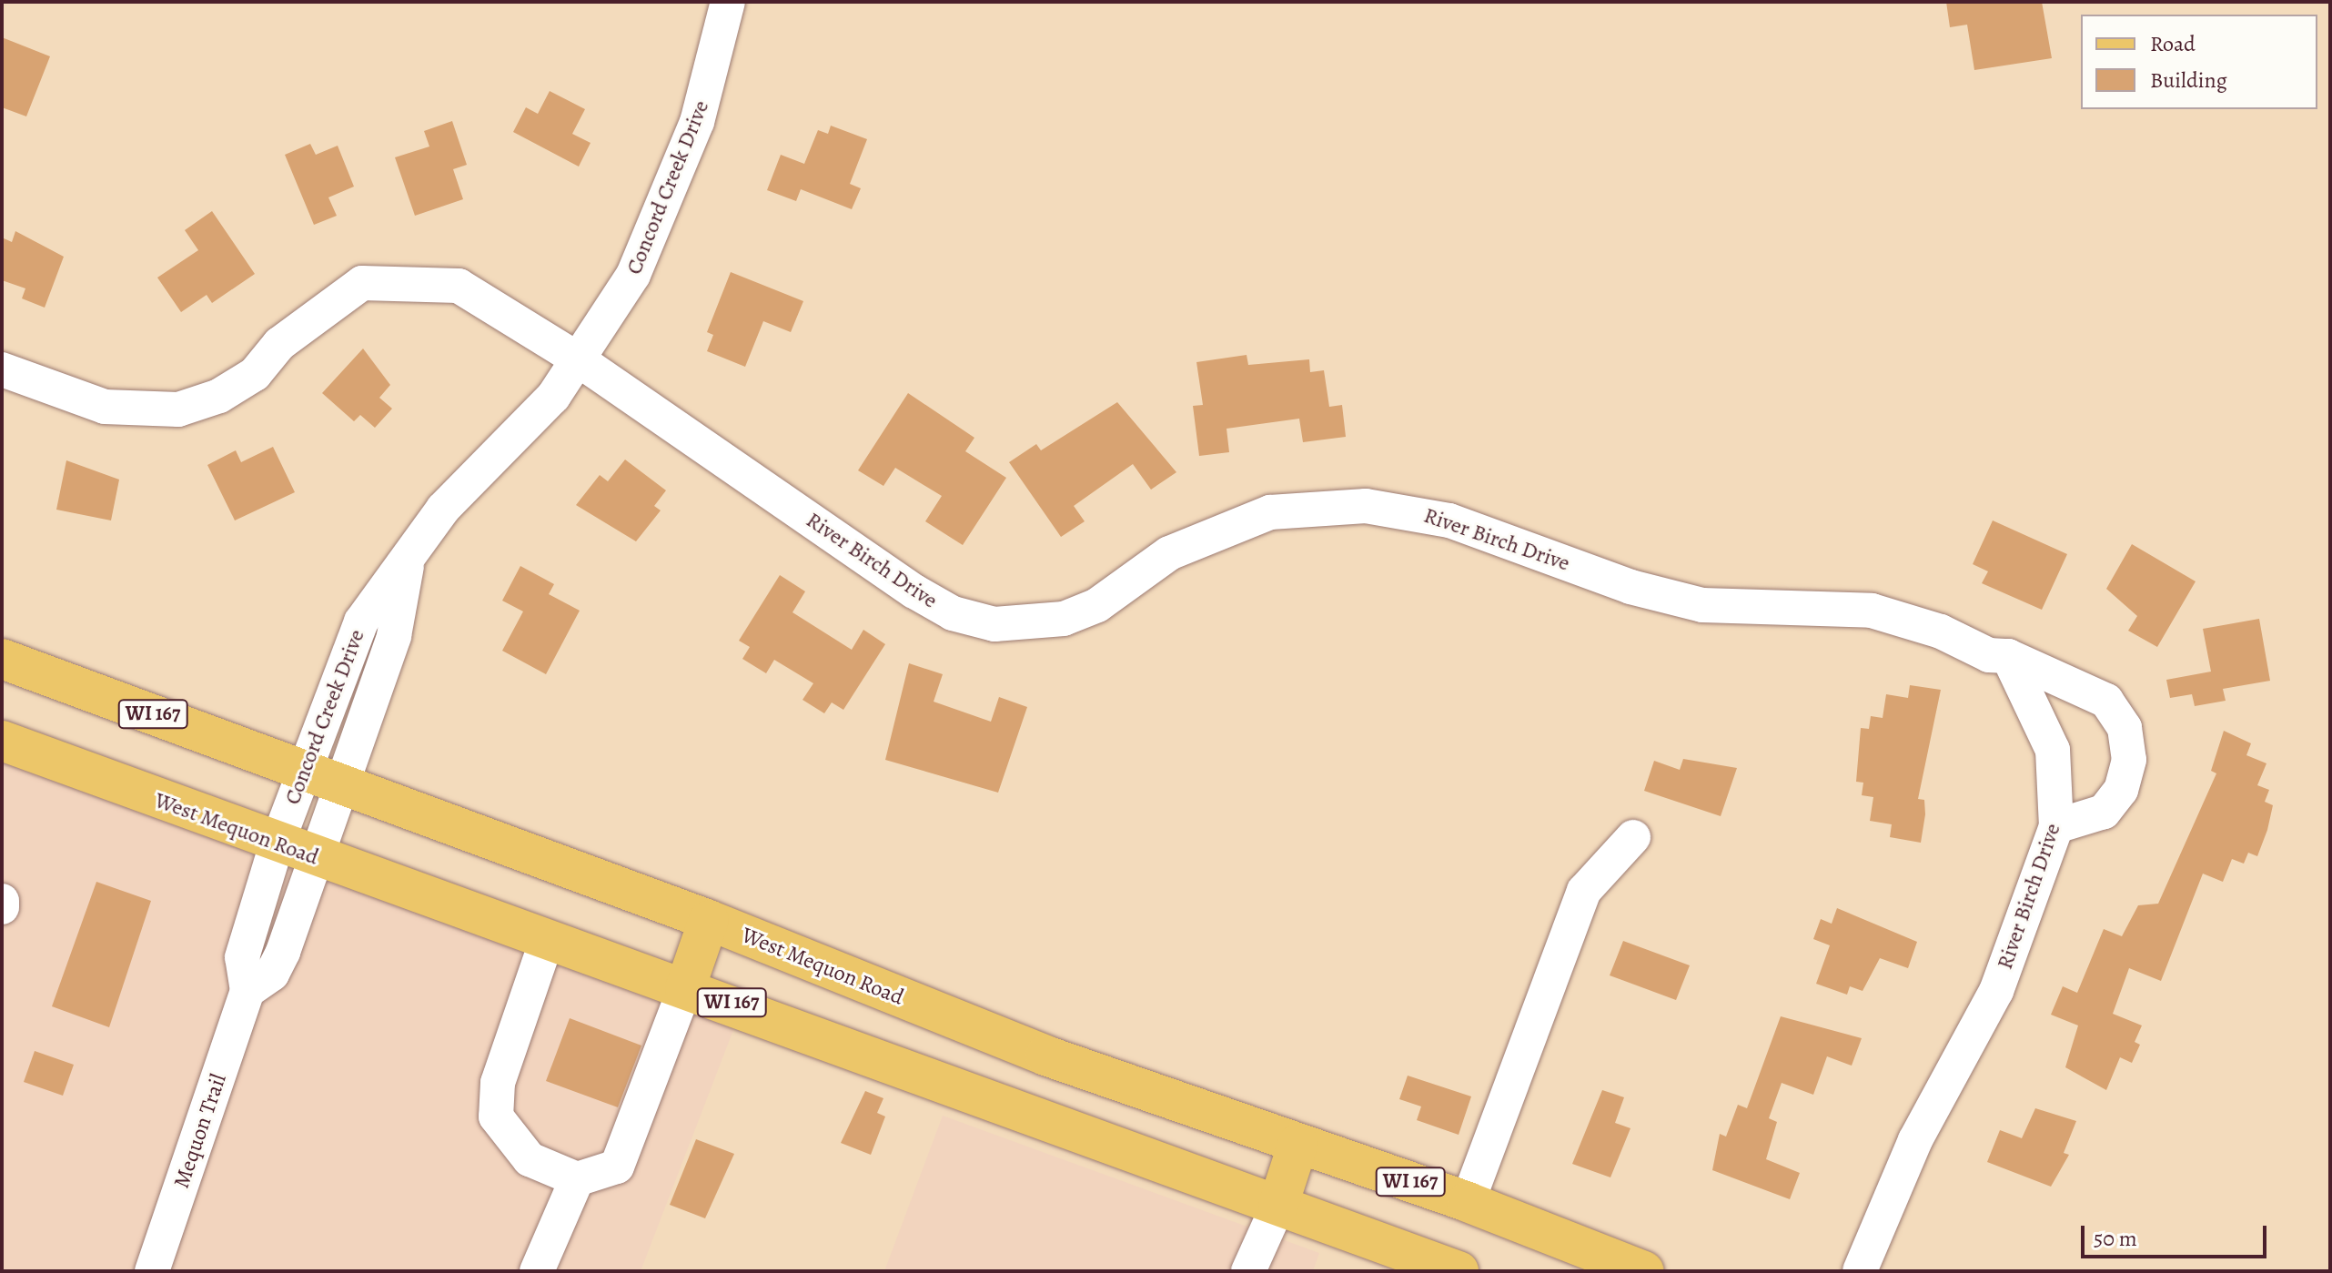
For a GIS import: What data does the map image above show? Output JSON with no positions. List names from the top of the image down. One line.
{"streets":{"main road":["WI 167","West Mequon Road"],"street":["Concord Creek Drive","River Birch Drive","Mequon Trail"]},"crossings":[["Concord Creek Drive","River Birch Drive"],["Concord Creek Drive","West Mequon Road"],["Concord Creek Drive","Mequon Trail"],["West Mequon Road","Mequon Trail"]],"legend":["Road","Building"],"scale_bar":"50 m"}
